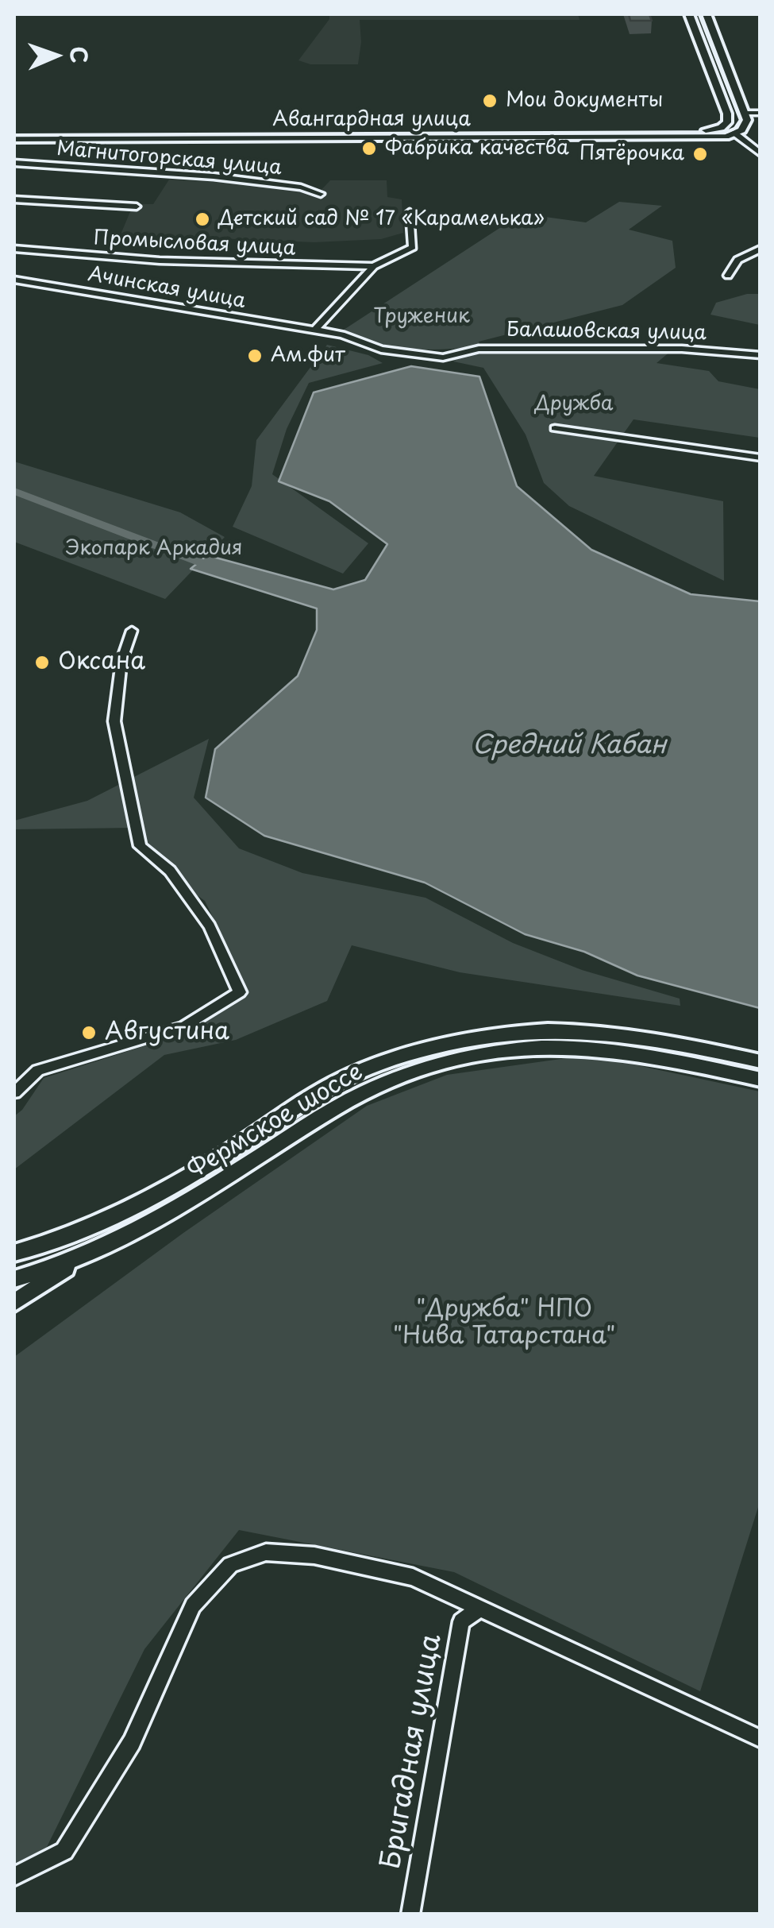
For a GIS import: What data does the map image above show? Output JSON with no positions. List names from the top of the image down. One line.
{"streets":{"main road":["Авангардная улица","Фермское шоссе"],"street":["Магнитогорская улица","Промысловая улица","Ачинская улица","Балашовская улица","Бригадная улица"]},"crossings":[["Ачинская улица","Балашовская улица"]],"water":["Средний Кабан"],"parks":["Труженик","Дружба","Экопарк Аркадия","\"Дружба\" НПО \"Нива Татарстана\""],"places":["Мои документы","Фабрика качества","Пятёрочка","Детский сад № 17 «Карамелька»","Ам.фит","Оксана","Августина"],"north":"right"}
